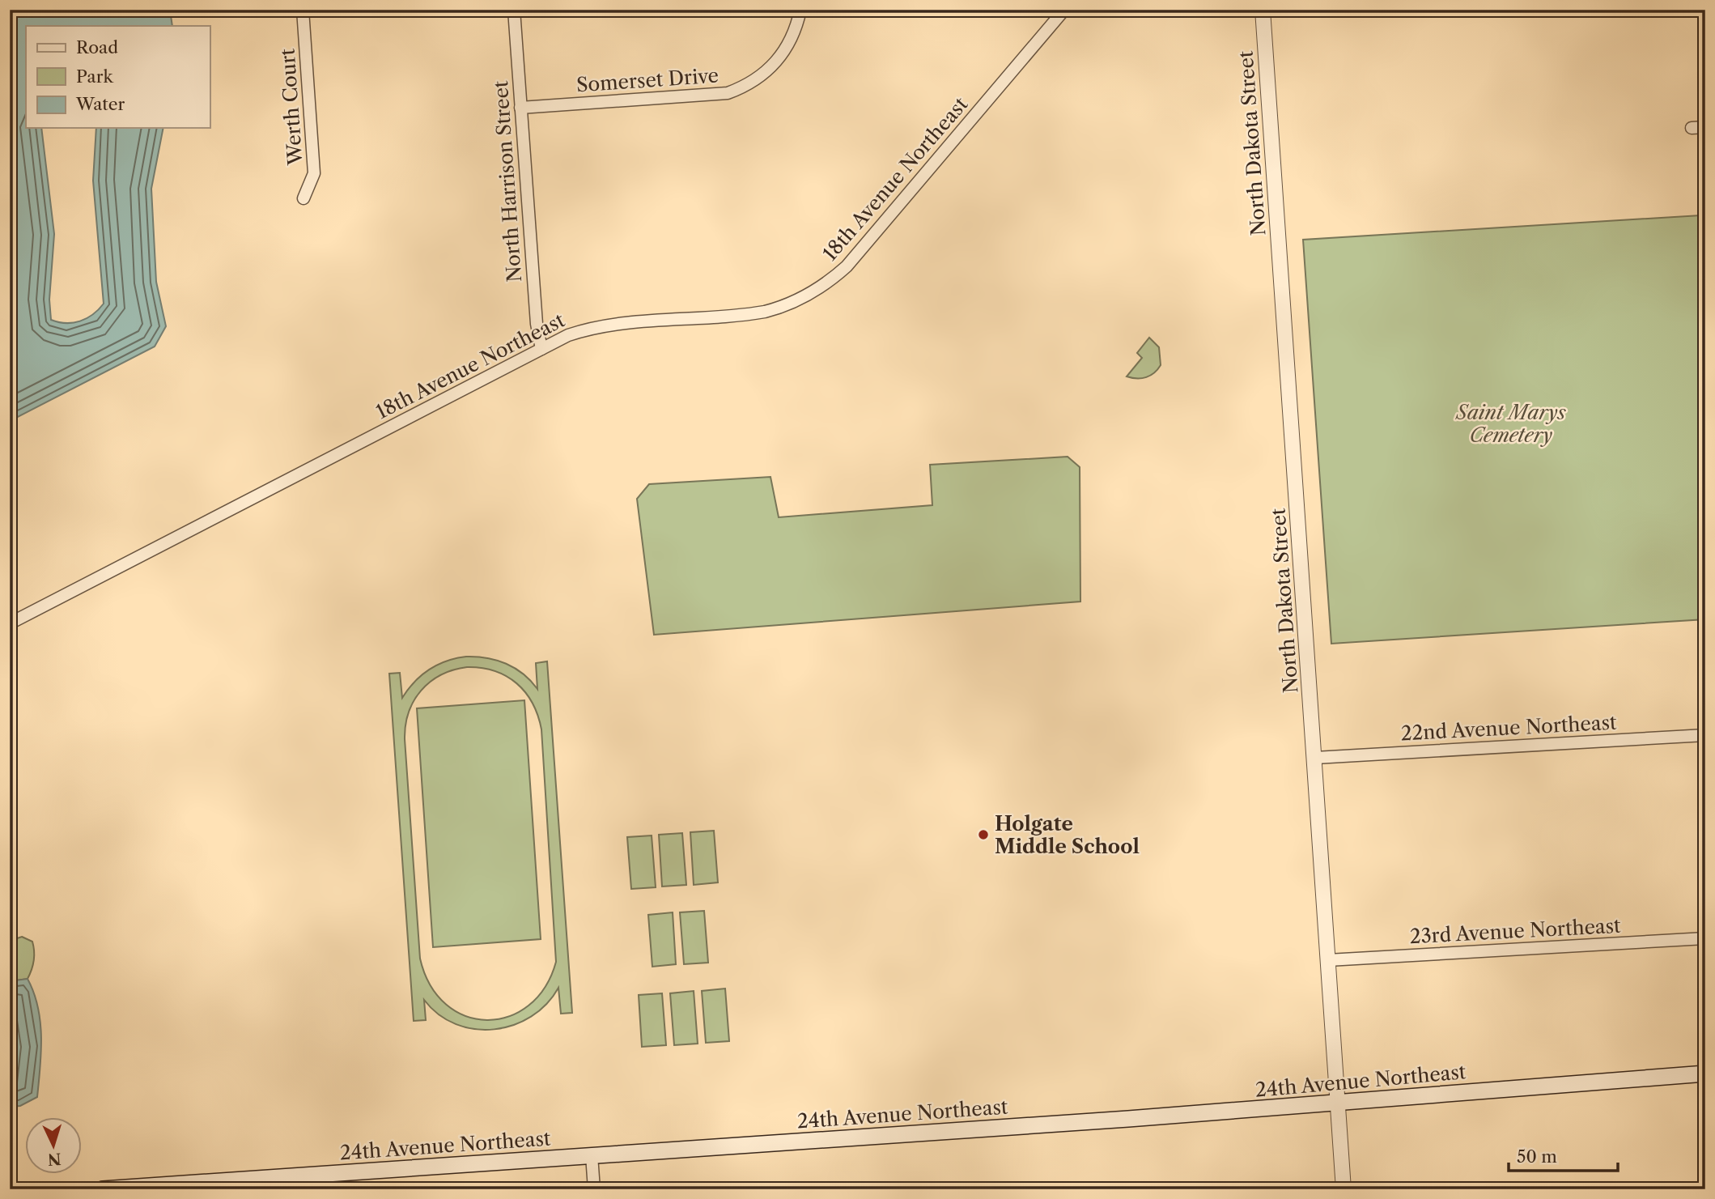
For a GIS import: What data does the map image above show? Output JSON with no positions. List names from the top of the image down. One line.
{"streets":{"main road":["24th Avenue Northeast"],"street":["Somerset Drive","Werth Court","North Dakota Street","18th Avenue Northeast","North Harrison Street","22nd Avenue Northeast","23rd Avenue Northeast"]},"crossings":[["Somerset Drive","North Harrison Street"],["North Dakota Street","22nd Avenue Northeast"],["North Dakota Street","23rd Avenue Northeast"],["North Dakota Street","24th Avenue Northeast"],["18th Avenue Northeast","North Harrison Street"]],"parks":["Saint Marys Cemetery"],"places":["Holgate Middle School"],"legend":["Road","Park","Water"],"scale_bar":"50 m","north":"bottom"}
